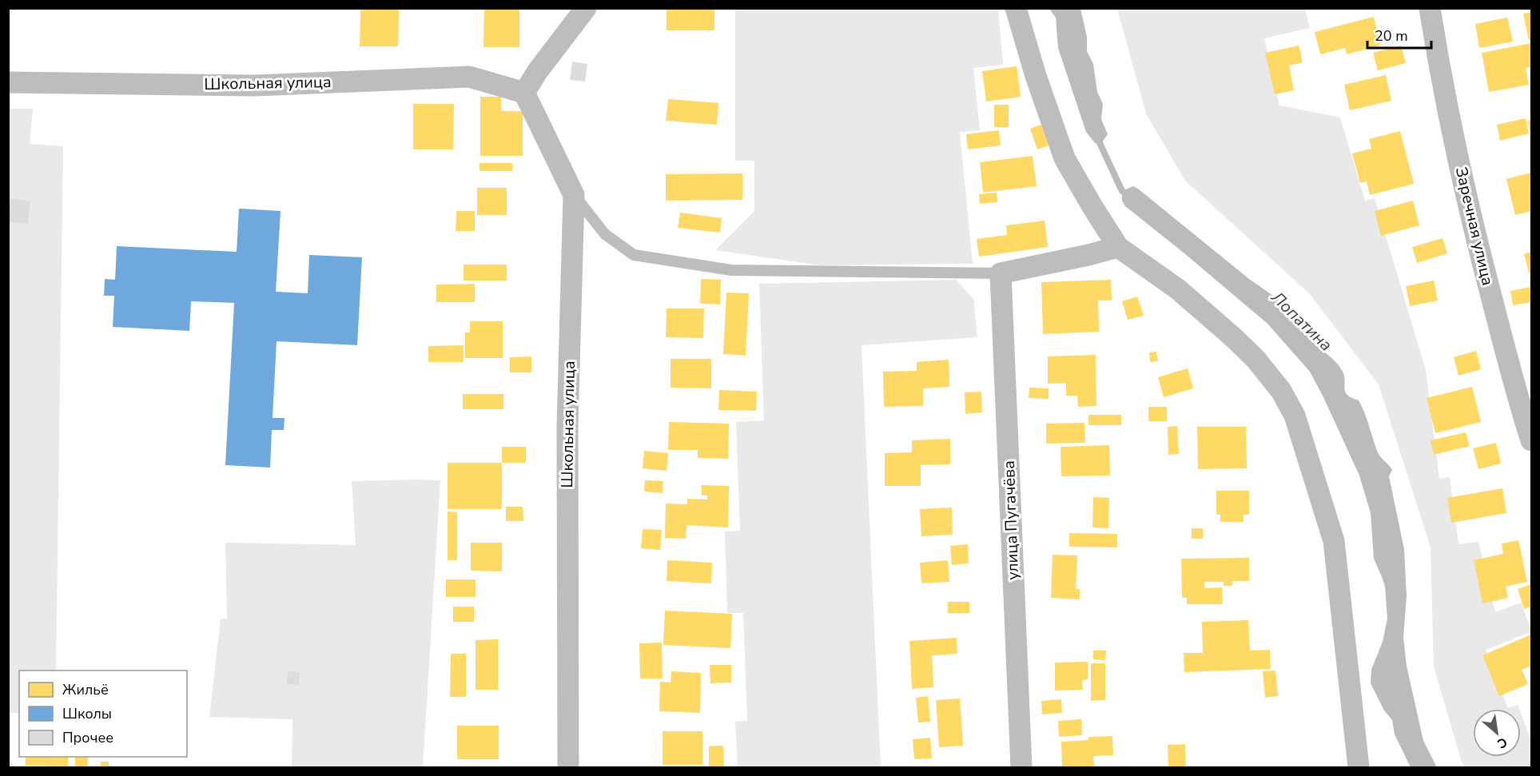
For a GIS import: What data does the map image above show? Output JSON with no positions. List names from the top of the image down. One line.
{"streets":{"street":["Школьная улица","Заречная улица","улица Пугачёва"]},"water":["Лопатина"],"legend":["Жильё","Школы","Прочее"],"scale_bar":"20 m","north":"bottom right"}
